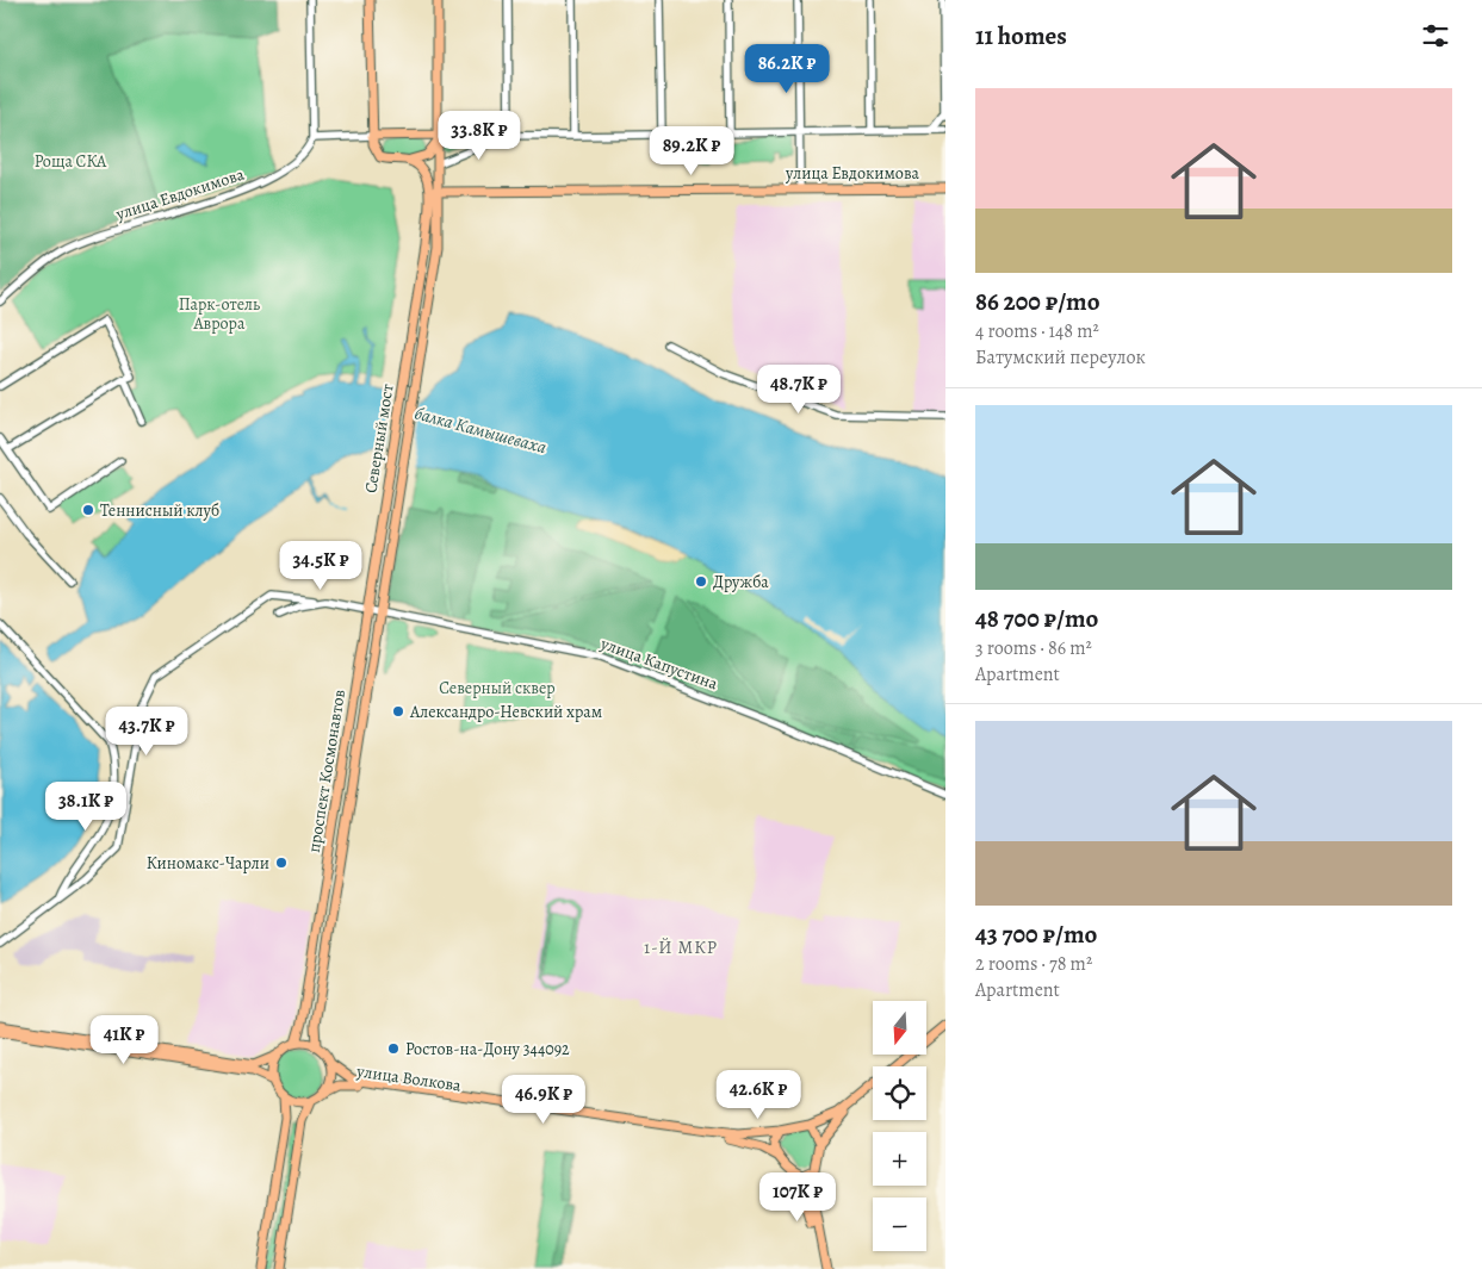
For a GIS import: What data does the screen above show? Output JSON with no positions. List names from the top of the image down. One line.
{"streets":{"main road":["улица Евдокимова","Северный мост","проспект Космонавтов","улица Волкова"],"street":["улица Капустина"]},"crossings":[["улица Евдокимова","Северный мост"],["Северный мост","проспект Космонавтов"],["улица Капустина","проспект Космонавтов"],["проспект Космонавтов","улица Волкова"]],"districts":["1-Й МКР"],"water":["балка Камышеваха"],"parks":["Роща СКА","Парк-отель Аврора","Северный сквер"],"places":["Теннисный клуб","Дружба","Александро-Невский храм","Киномакс-Чарли","Ростов-на-Дону 344092"],"north":"bottom","page":{"heading":"11 homes","price":["86.2K ₽","33.8K ₽","89.2K ₽","48.7K ₽","34.5K ₽","43.7K ₽","38.1K ₽","41K ₽","42.6K ₽","46.9K ₽","107K ₽"],"list":[{"name":"86 200 ₽/mo","note":"4 rooms · 148 m² · Батумский переулок"},{"name":"48 700 ₽/mo","note":"3 rooms · 86 m² · Apartment"},{"name":"43 700 ₽/mo","note":"2 rooms · 78 m² · Apartment"}],"map_buttons":["+","−"]}}
